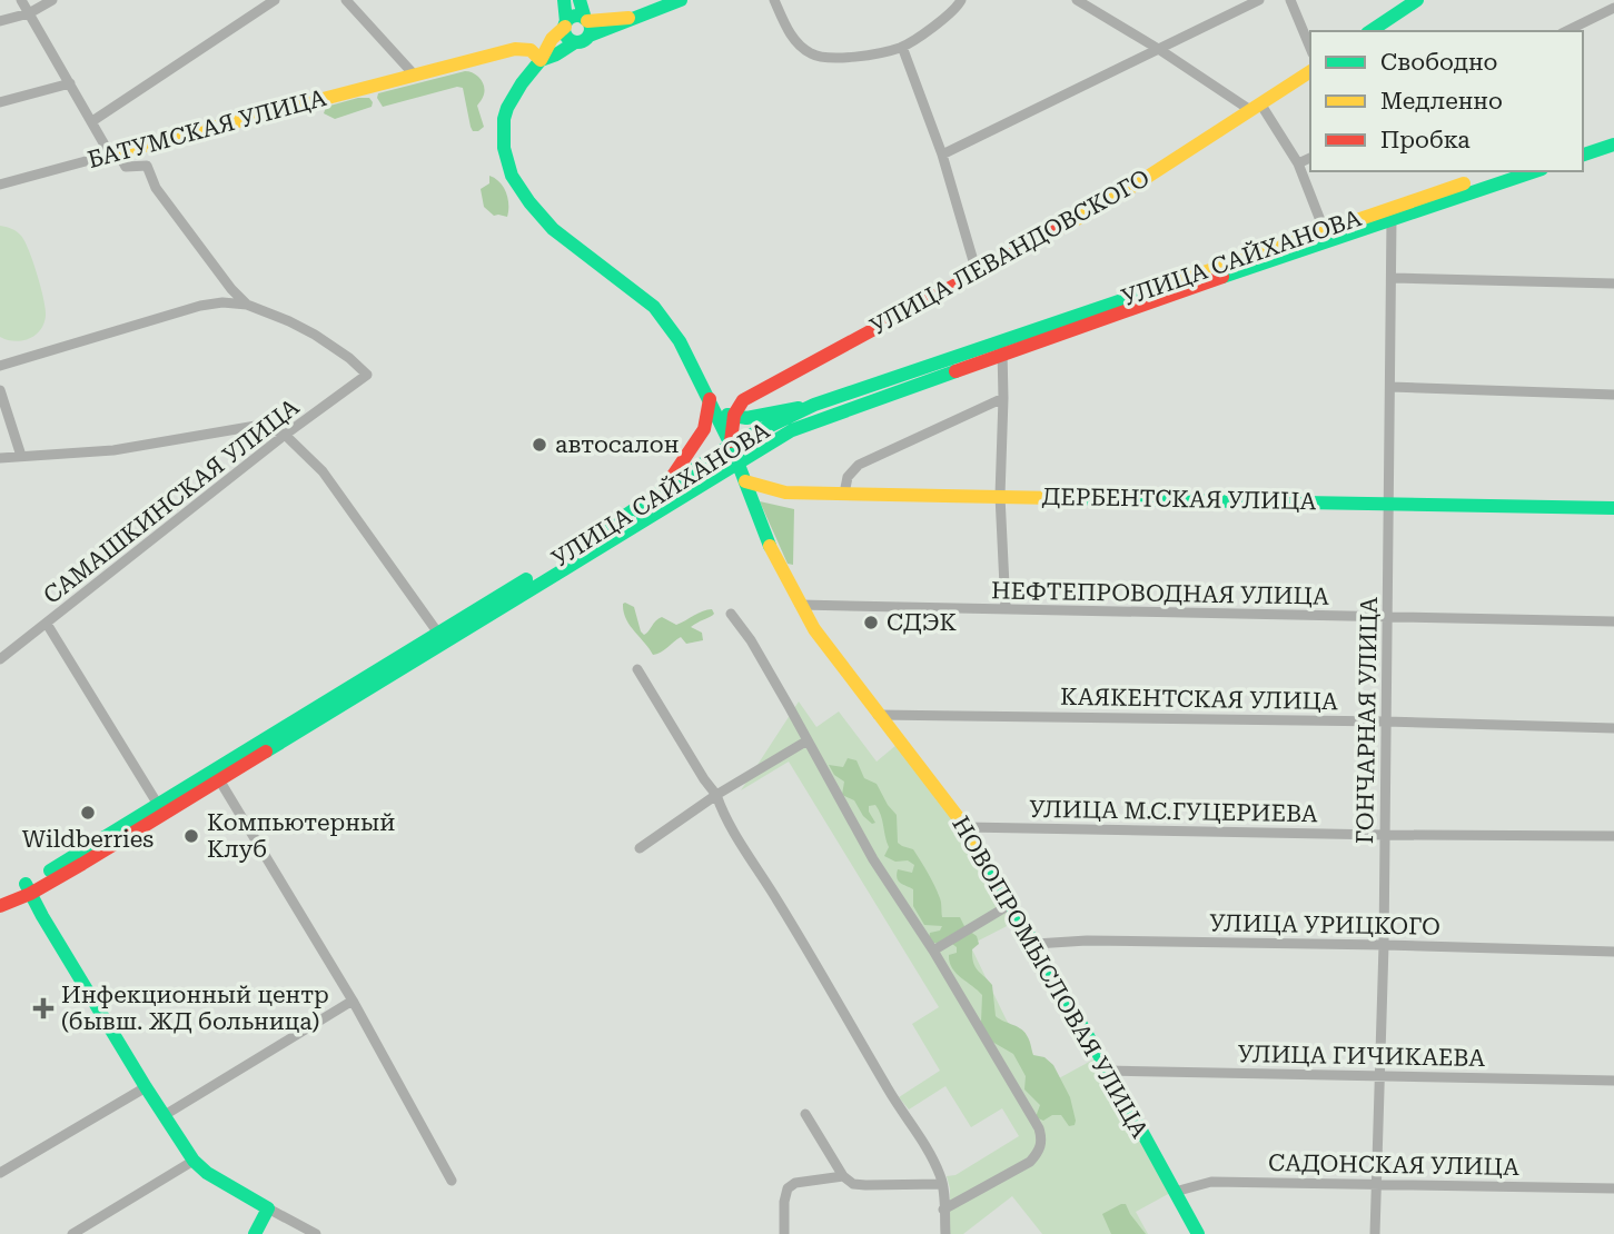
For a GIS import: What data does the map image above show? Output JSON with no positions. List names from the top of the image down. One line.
{"streets":{"main road":["БАТУМСКАЯ УЛИЦА","УЛИЦА ЛЕВАНДОВСКОГО","УЛИЦА САЙХАНОВА","ДЕРБЕНТСКАЯ УЛИЦА","НОВОПРОМЫСЛОВАЯ УЛИЦА"],"street":["САМАШКИНСКАЯ УЛИЦА","НЕФТЕПРОВОДНАЯ УЛИЦА","КАЯКЕНТСКАЯ УЛИЦА","ГОНЧАРНАЯ УЛИЦА","УЛИЦА М.С.ГУЦЕРИЕВА","УЛИЦА УРИЦКОГО","УЛИЦА ГИЧИКАЕВА","САДОНСКАЯ УЛИЦА"]},"crossings":[["БАТУМСКАЯ УЛИЦА","НОВОПРОМЫСЛОВАЯ УЛИЦА"],["УЛИЦА САЙХАНОВА","ГОНЧАРНАЯ УЛИЦА"],["УЛИЦА САЙХАНОВА","НОВОПРОМЫСЛОВАЯ УЛИЦА"],["ДЕРБЕНТСКАЯ УЛИЦА","ГОНЧАРНАЯ УЛИЦА"],["ДЕРБЕНТСКАЯ УЛИЦА","НОВОПРОМЫСЛОВАЯ УЛИЦА"],["НЕФТЕПРОВОДНАЯ УЛИЦА","ГОНЧАРНАЯ УЛИЦА"],["НЕФТЕПРОВОДНАЯ УЛИЦА","НОВОПРОМЫСЛОВАЯ УЛИЦА"],["КАЯКЕНТСКАЯ УЛИЦА","ГОНЧАРНАЯ УЛИЦА"],["КАЯКЕНТСКАЯ УЛИЦА","НОВОПРОМЫСЛОВАЯ УЛИЦА"],["ГОНЧАРНАЯ УЛИЦА","УЛИЦА М.С.ГУЦЕРИЕВА"],["ГОНЧАРНАЯ УЛИЦА","УЛИЦА УРИЦКОГО"],["ГОНЧАРНАЯ УЛИЦА","УЛИЦА ГИЧИКАЕВА"],["ГОНЧАРНАЯ УЛИЦА","САДОНСКАЯ УЛИЦА"],["УЛИЦА М.С.ГУЦЕРИЕВА","НОВОПРОМЫСЛОВАЯ УЛИЦА"],["УЛИЦА УРИЦКОГО","НОВОПРОМЫСЛОВАЯ УЛИЦА"],["НОВОПРОМЫСЛОВАЯ УЛИЦА","УЛИЦА ГИЧИКАЕВА"],["НОВОПРОМЫСЛОВАЯ УЛИЦА","САДОНСКАЯ УЛИЦА"]],"places":{"other":["автосалон","СДЭК","Wildberries","Компьютерный Клуб"],"health":["Инфекционный центр (бывш. ЖД больница)"]},"legend":["Свободно","Медленно","Пробка"]}
